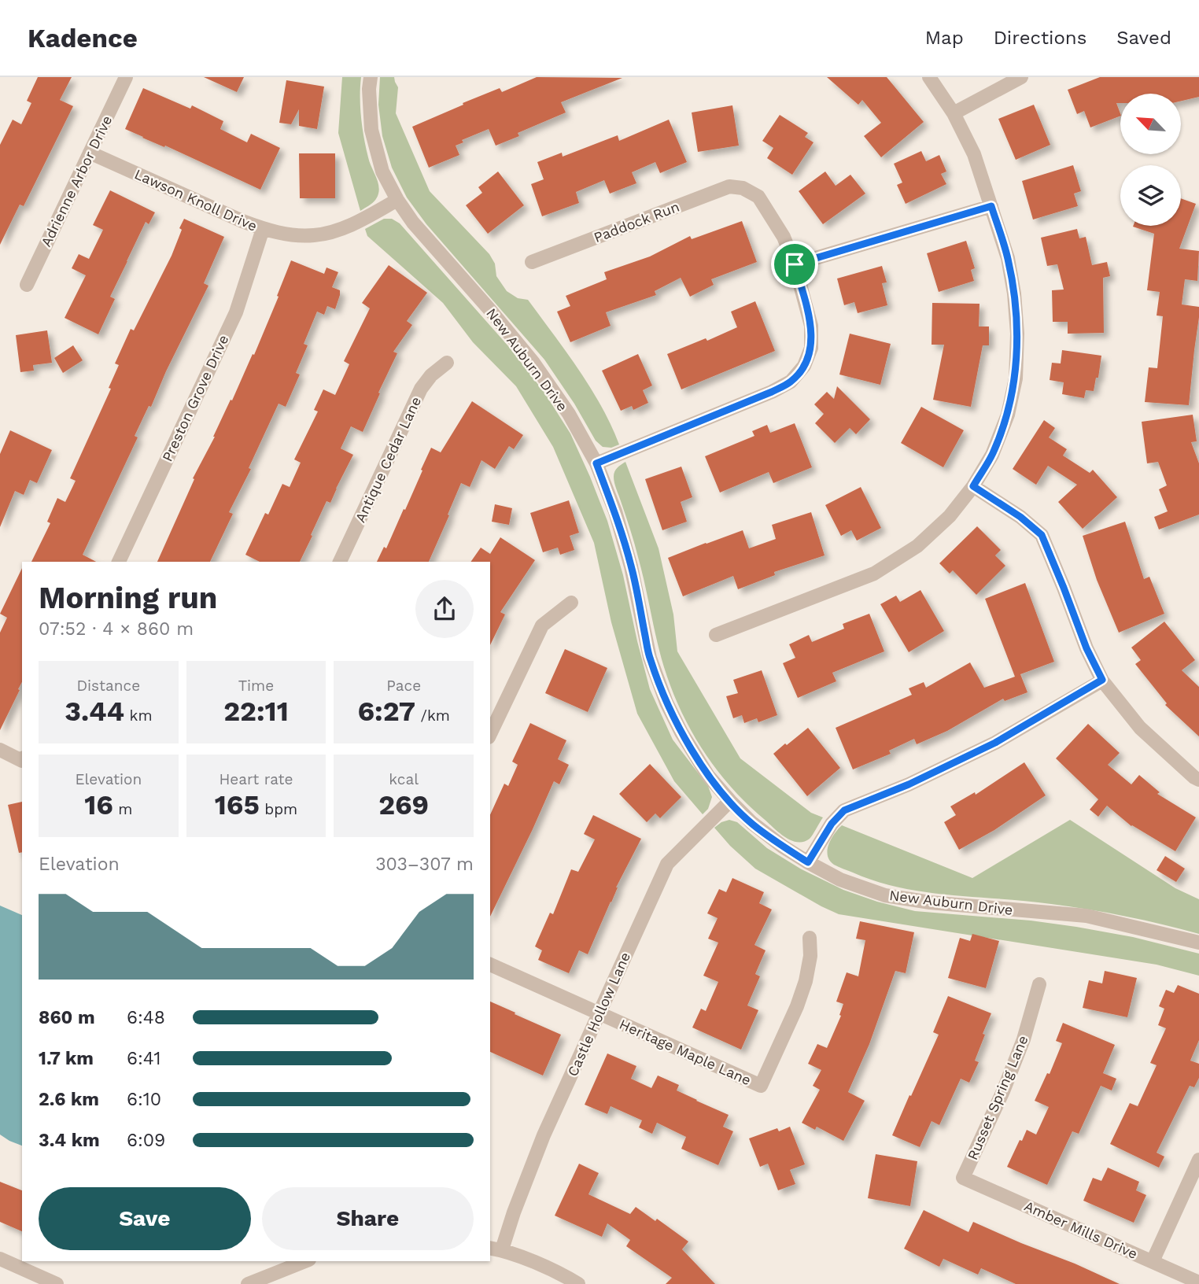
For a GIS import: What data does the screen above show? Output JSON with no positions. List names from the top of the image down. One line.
{"streets":{"street":["Adrienne Arbor Drive","Lawson Knoll Drive","Paddock Run","New Auburn Drive","Preston Grove Drive","Antique Cedar Lane","Castle Hollow Lane","Heritage Maple Lane","Russet Spring Lane","Amber Mills Drive"]},"crossings":[["Adrienne Arbor Drive","Lawson Knoll Drive"],["Lawson Knoll Drive","New Auburn Drive"],["Lawson Knoll Drive","Preston Grove Drive"],["New Auburn Drive","Castle Hollow Lane"],["Castle Hollow Lane","Heritage Maple Lane"],["Russet Spring Lane","Amber Mills Drive"]],"north":"top left","page":{"header":"Kadence","nav":["Map","Directions","Saved"],"heading":["Morning run","07:52 · 4 × 860 m"],"stats":[["Distance","3.44 km"],["Time","22:11"],["Pace","6:27 /km"],["Elevation","16 m"],["Heart rate","165 bpm"],["kcal","269"]],"chart":["Elevation","303–307 m"],"list":[{"name":"860 m","note":"6:48"},{"name":"1.7 km","note":"6:41"},{"name":"2.6 km","note":"6:10"},{"name":"3.4 km","note":"6:09"}],"buttons":["Save","Share"]}}
